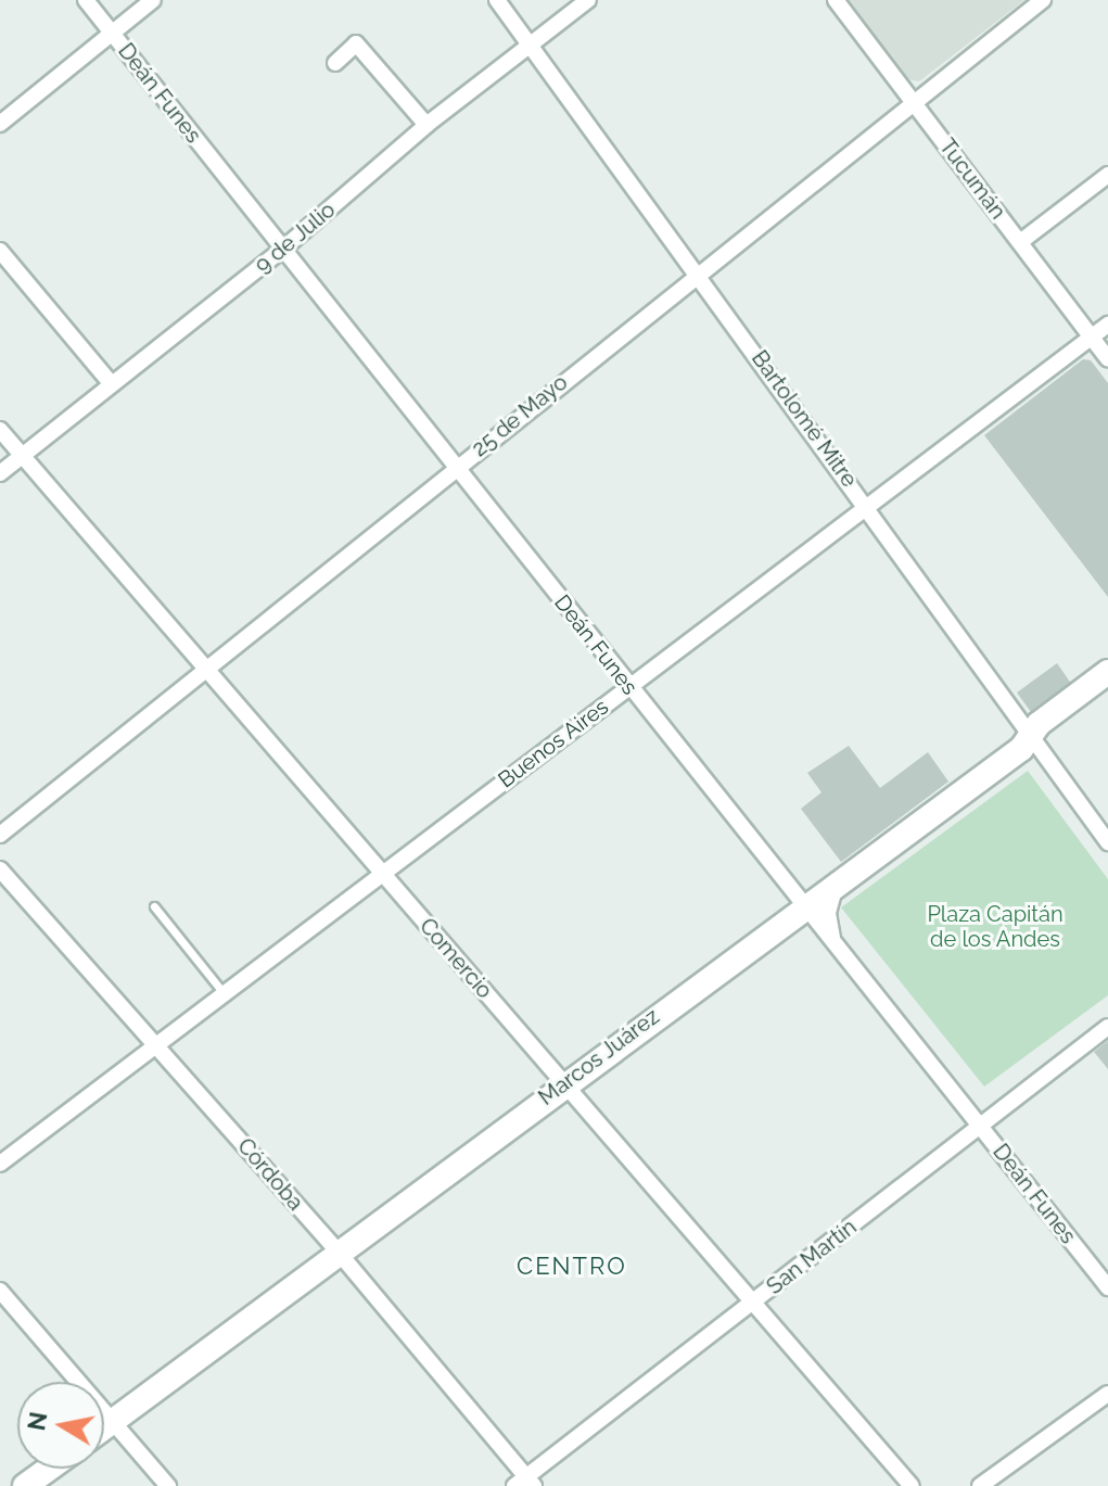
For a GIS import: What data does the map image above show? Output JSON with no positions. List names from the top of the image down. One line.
{"streets":{"main road":["Marcos Juárez"],"street":["Deán Funes","Tucumán","9 de Julio","25 de Mayo","Bartolomé Mitre","Buenos Aires","Comercio","Córdoba","San Martín"]},"crossings":[["Deán Funes","9 de Julio"],["Deán Funes","25 de Mayo"],["Deán Funes","Buenos Aires"],["Deán Funes","Marcos Juárez"],["Deán Funes","San Martín"],["Tucumán","25 de Mayo"],["Tucumán","Buenos Aires"],["9 de Julio","Bartolomé Mitre"],["9 de Julio","Comercio"],["25 de Mayo","Bartolomé Mitre"],["25 de Mayo","Comercio"],["Bartolomé Mitre","Buenos Aires"],["Bartolomé Mitre","Marcos Juárez"],["Buenos Aires","Comercio"],["Buenos Aires","Córdoba"],["Comercio","Marcos Juárez"],["Comercio","San Martín"],["Marcos Juárez","Córdoba"],["Córdoba","San Martín"]],"districts":["CENTRO"],"parks":["Plaza Capitán de los Andes"],"north":"left"}
